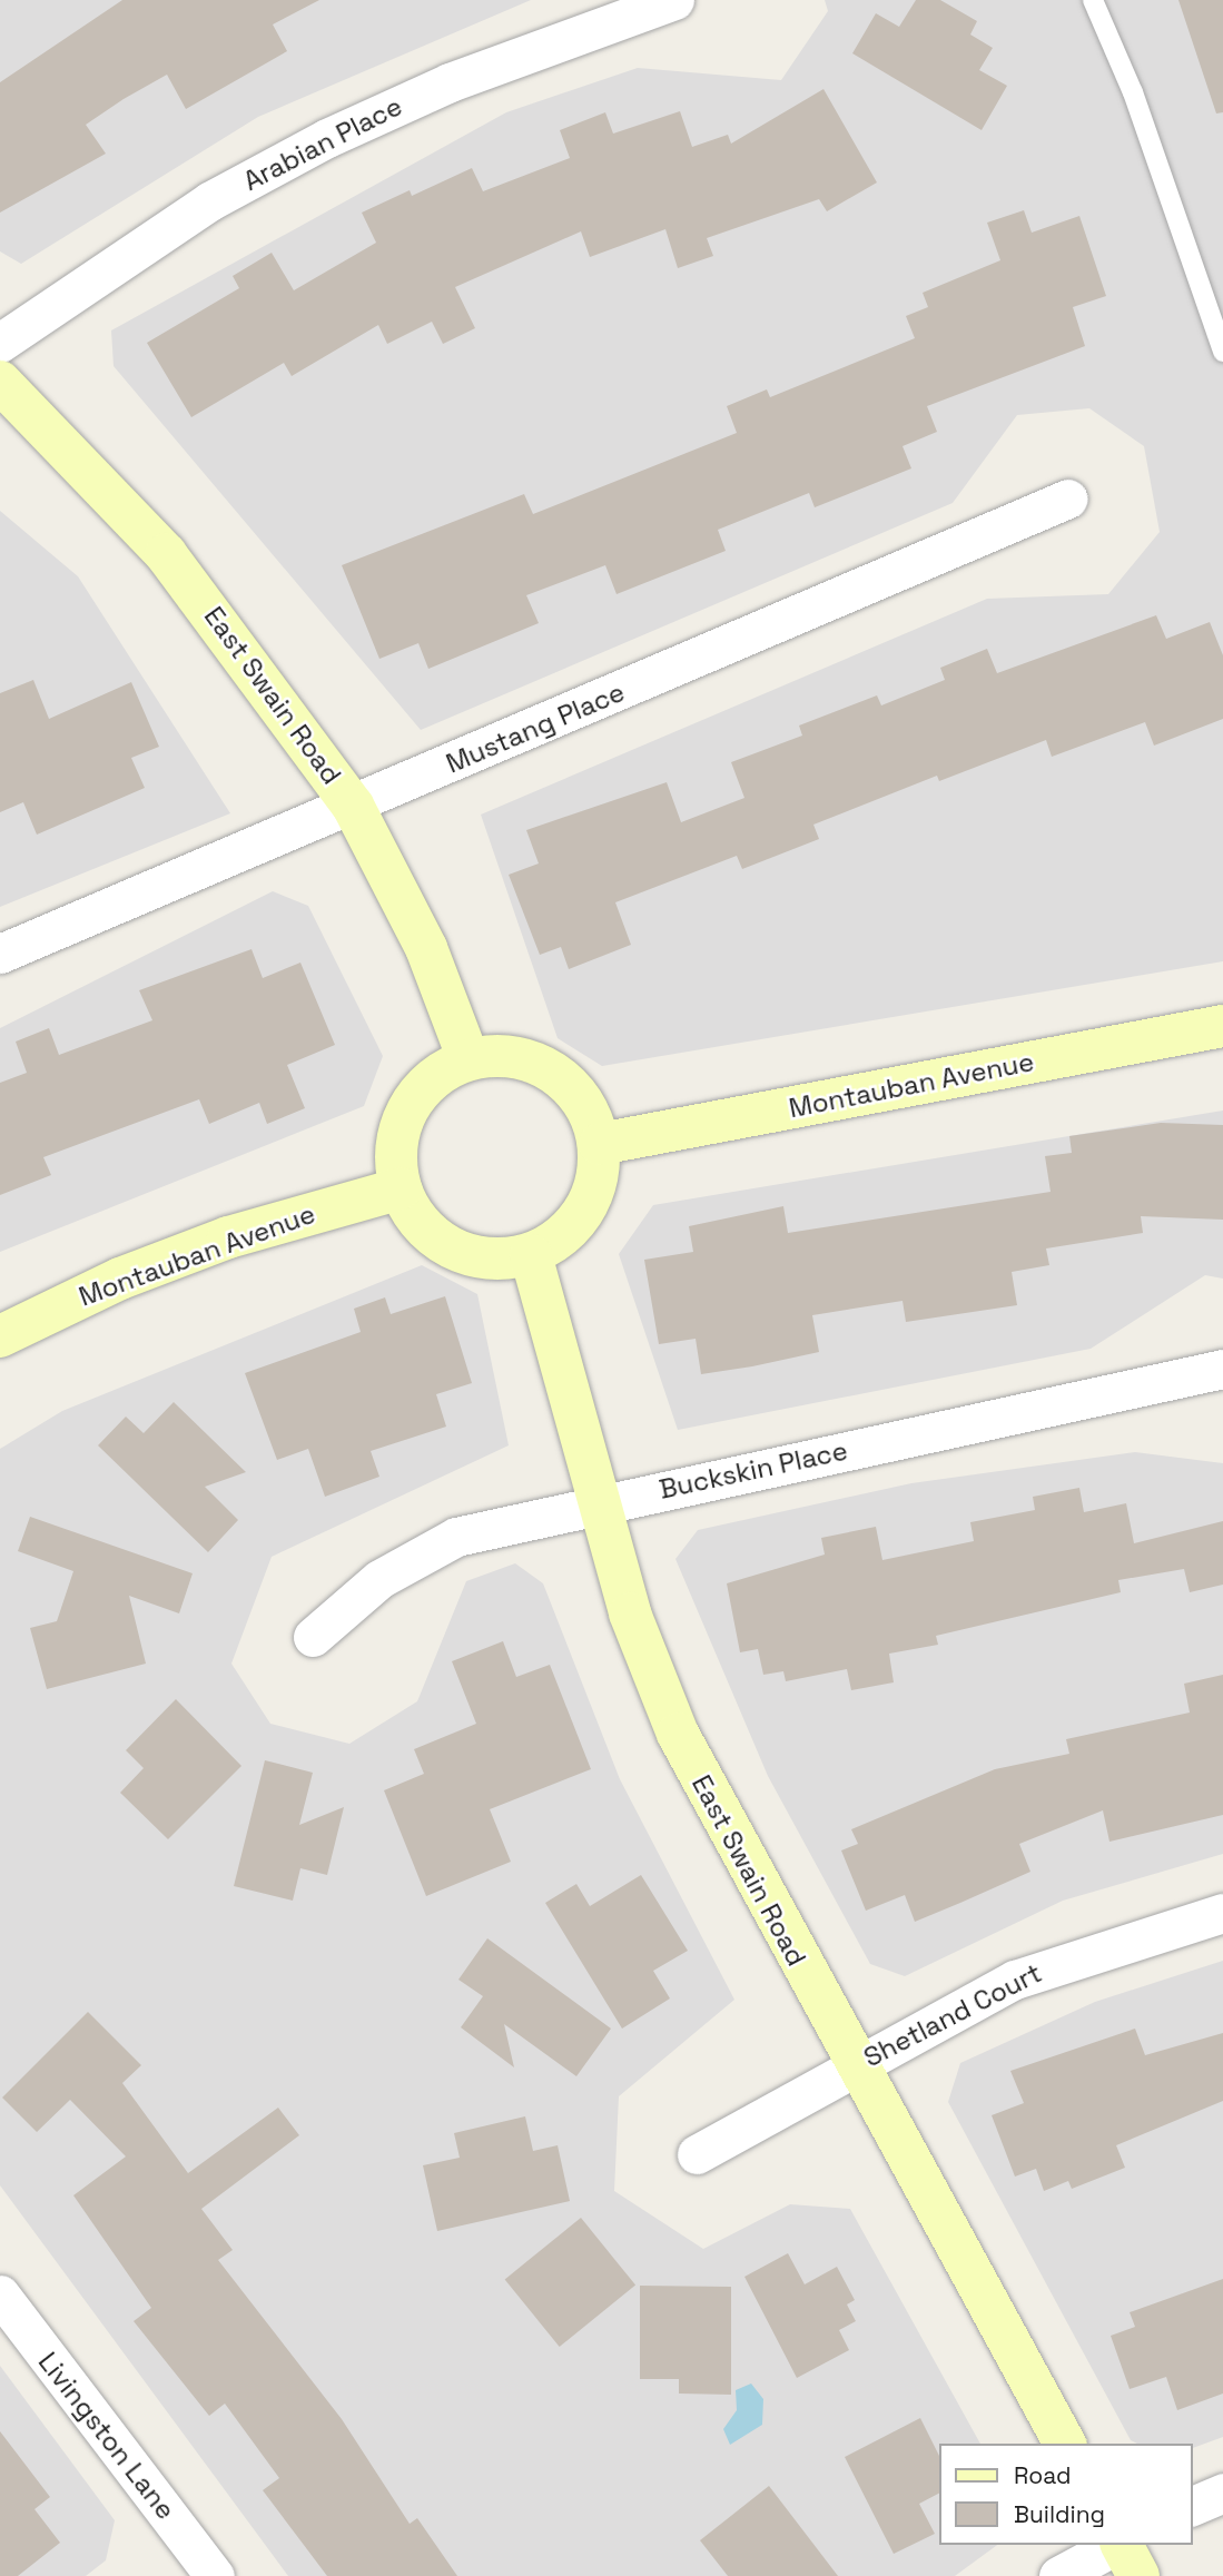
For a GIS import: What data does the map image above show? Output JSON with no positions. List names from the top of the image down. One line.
{"streets":{"street":["Arabian Place","East Swain Road","Mustang Place","Montauban Avenue","Buckskin Place","Shetland Court","Livingston Lane"]},"crossings":[["East Swain Road","Mustang Place"],["East Swain Road","Montauban Avenue"],["East Swain Road","Buckskin Place"],["East Swain Road","Shetland Court"]],"legend":["Road","Building"]}
